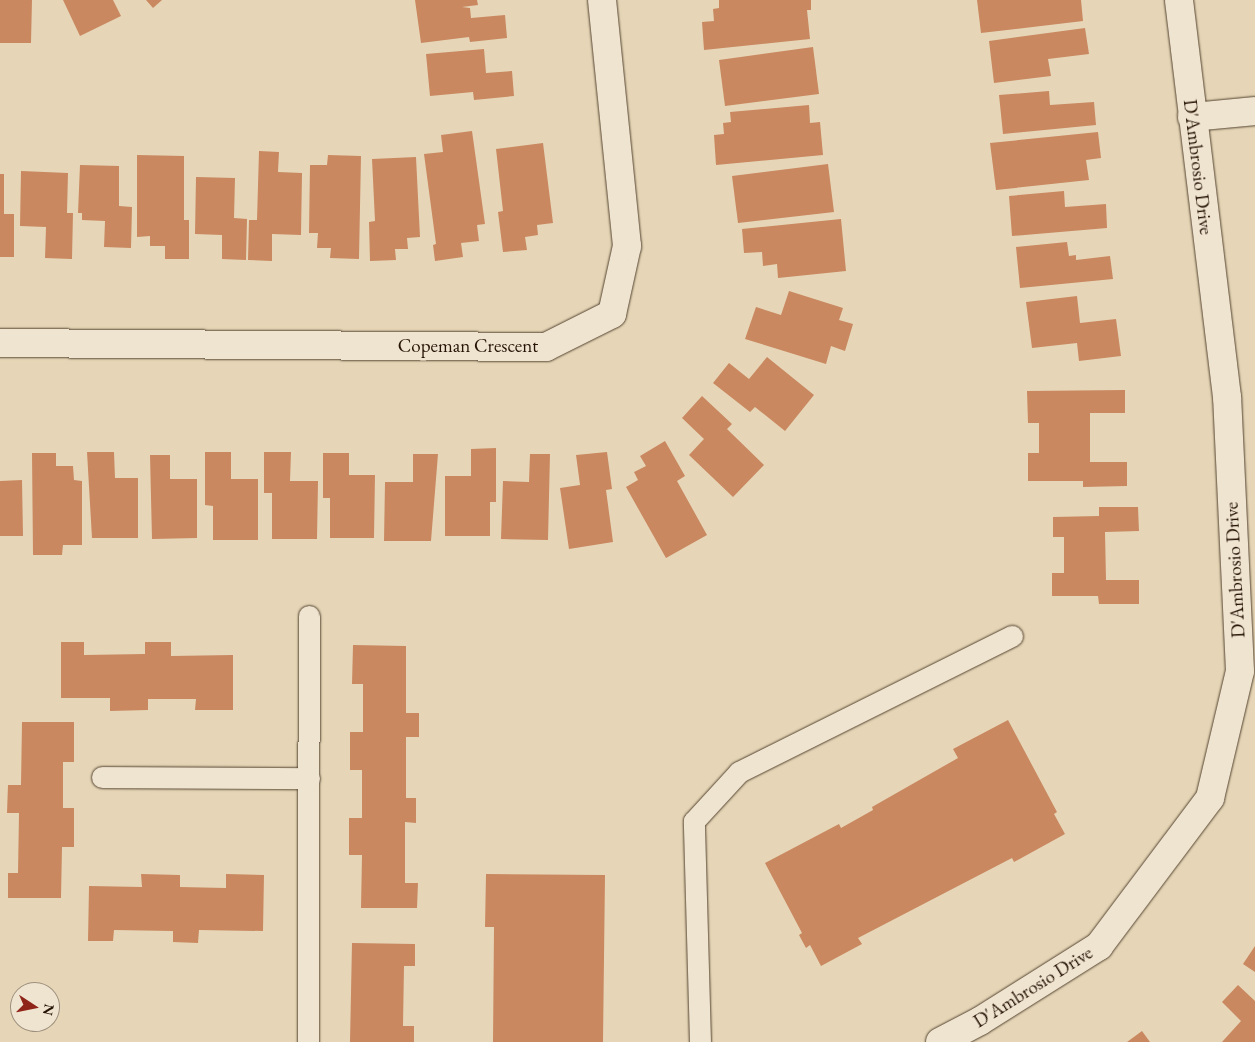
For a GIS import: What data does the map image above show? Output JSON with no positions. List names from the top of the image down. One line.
{"streets":{"street":["D'Ambrosio Drive","Copeman Crescent"]},"north":"right"}
